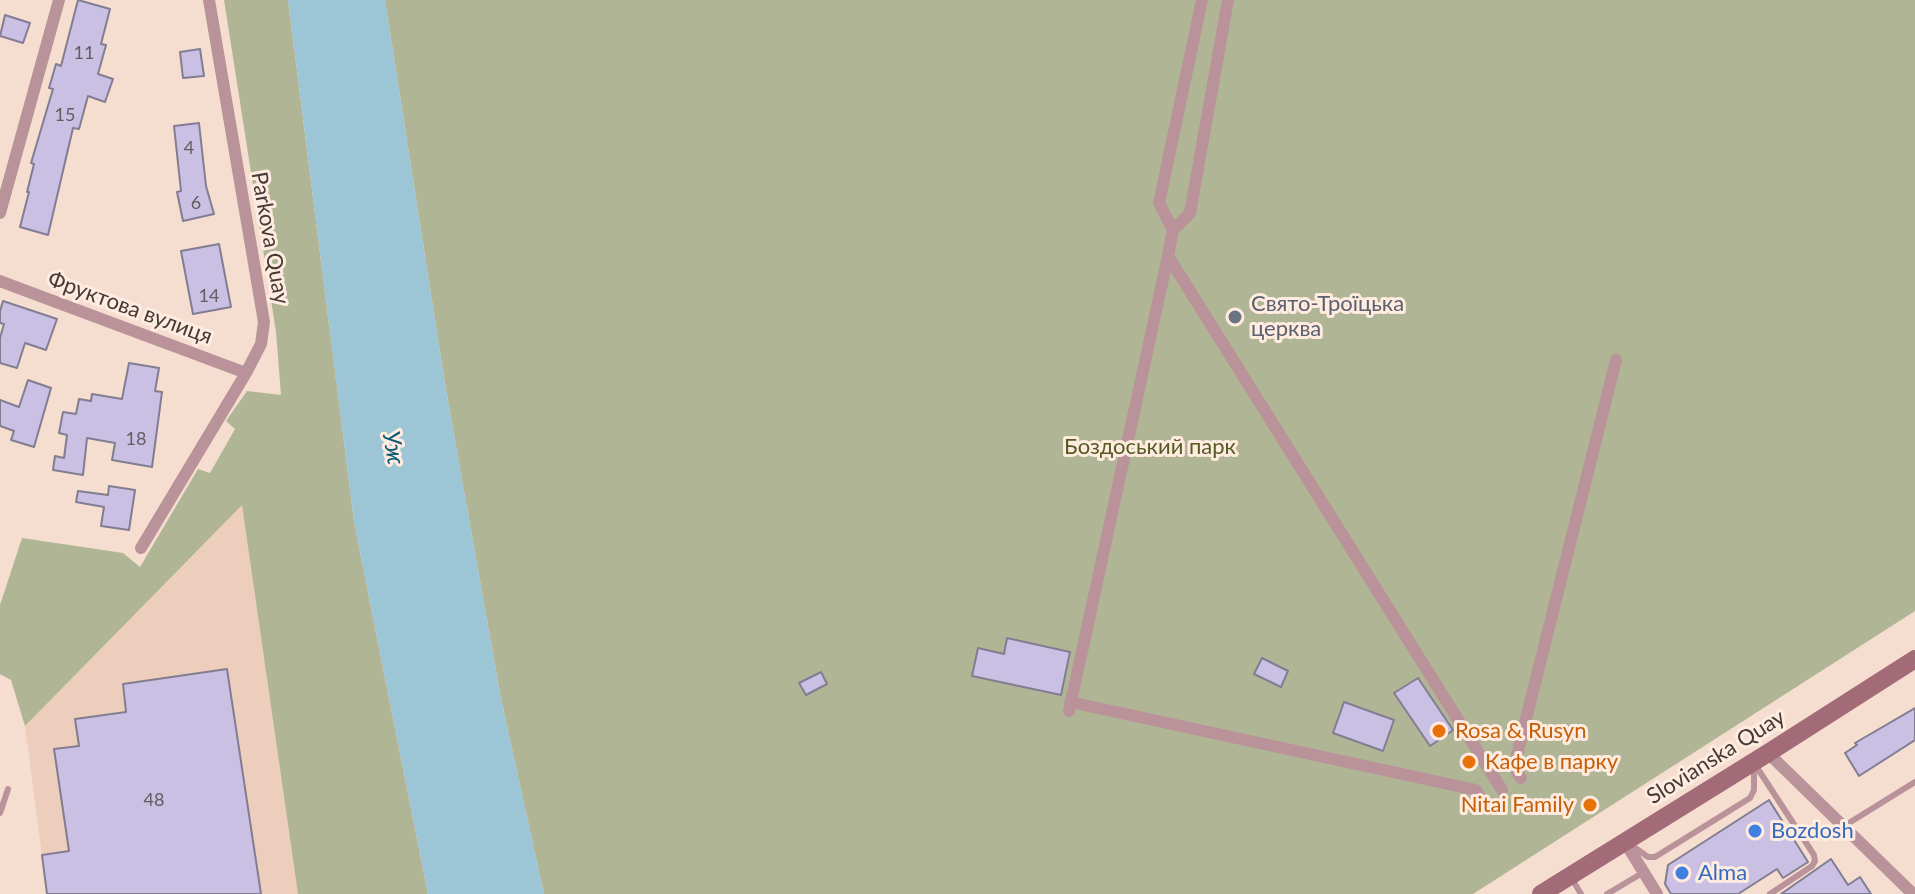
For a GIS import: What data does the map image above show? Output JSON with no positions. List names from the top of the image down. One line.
{"streets":{"street":["Parkova Quay","Фруктова вулиця","Slovianska Quay"]},"crossings":[["Parkova Quay","Фруктова вулиця"]],"water":["Уж"],"parks":["Боздоський парк"],"places":["Свято-Троїцька церква","Rosa & Rusyn","Кафе в парку","Nitai Family","Bozdosh","Alma"],"house_numbers":["11","15","4","6","14","18","48"]}
